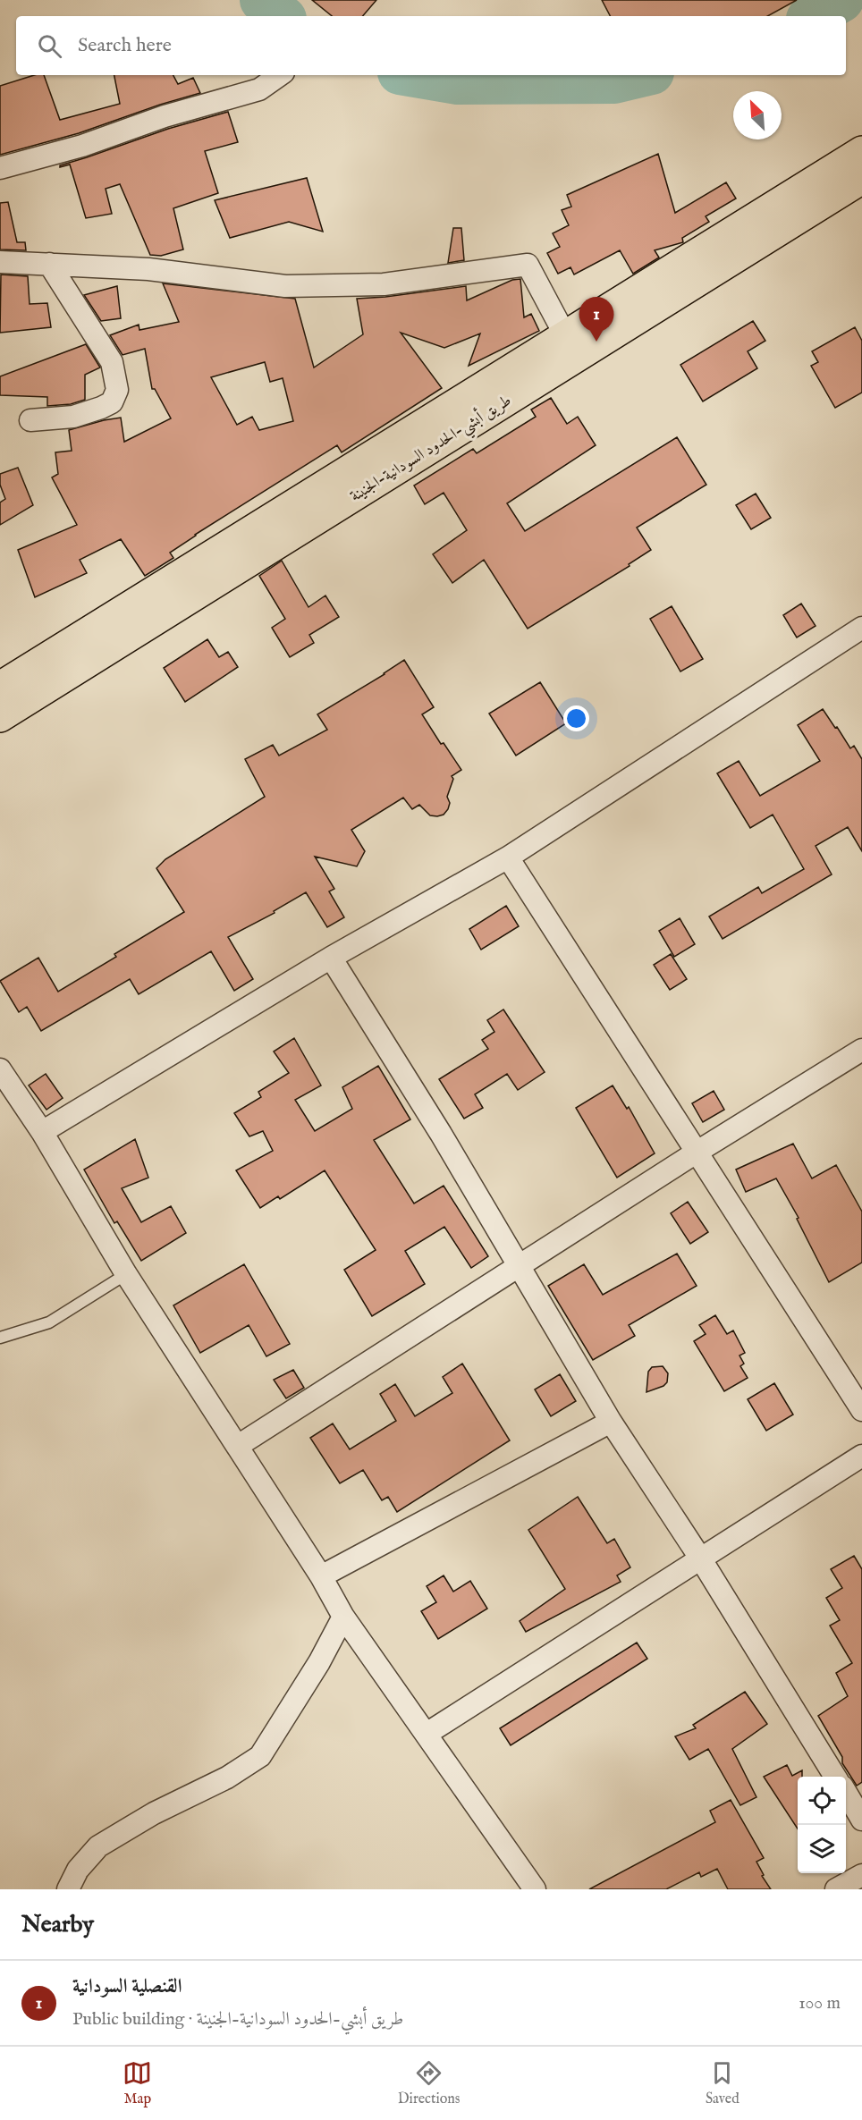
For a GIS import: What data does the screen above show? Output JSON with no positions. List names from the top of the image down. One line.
{"streets":{"highway":["طريق أبشي-الحدود السودانية-الجنينة"]},"north":"top left","page":{"search":"Search here","pins":"1","heading":"Nearby","list":[{"mark":"1","name":"القنصلية السودانية","note":"Public building · طريق أبشي-الحدود السودانية-الجنينة","value":"100 m"}],"nav":["Map","Directions","Saved"]}}
